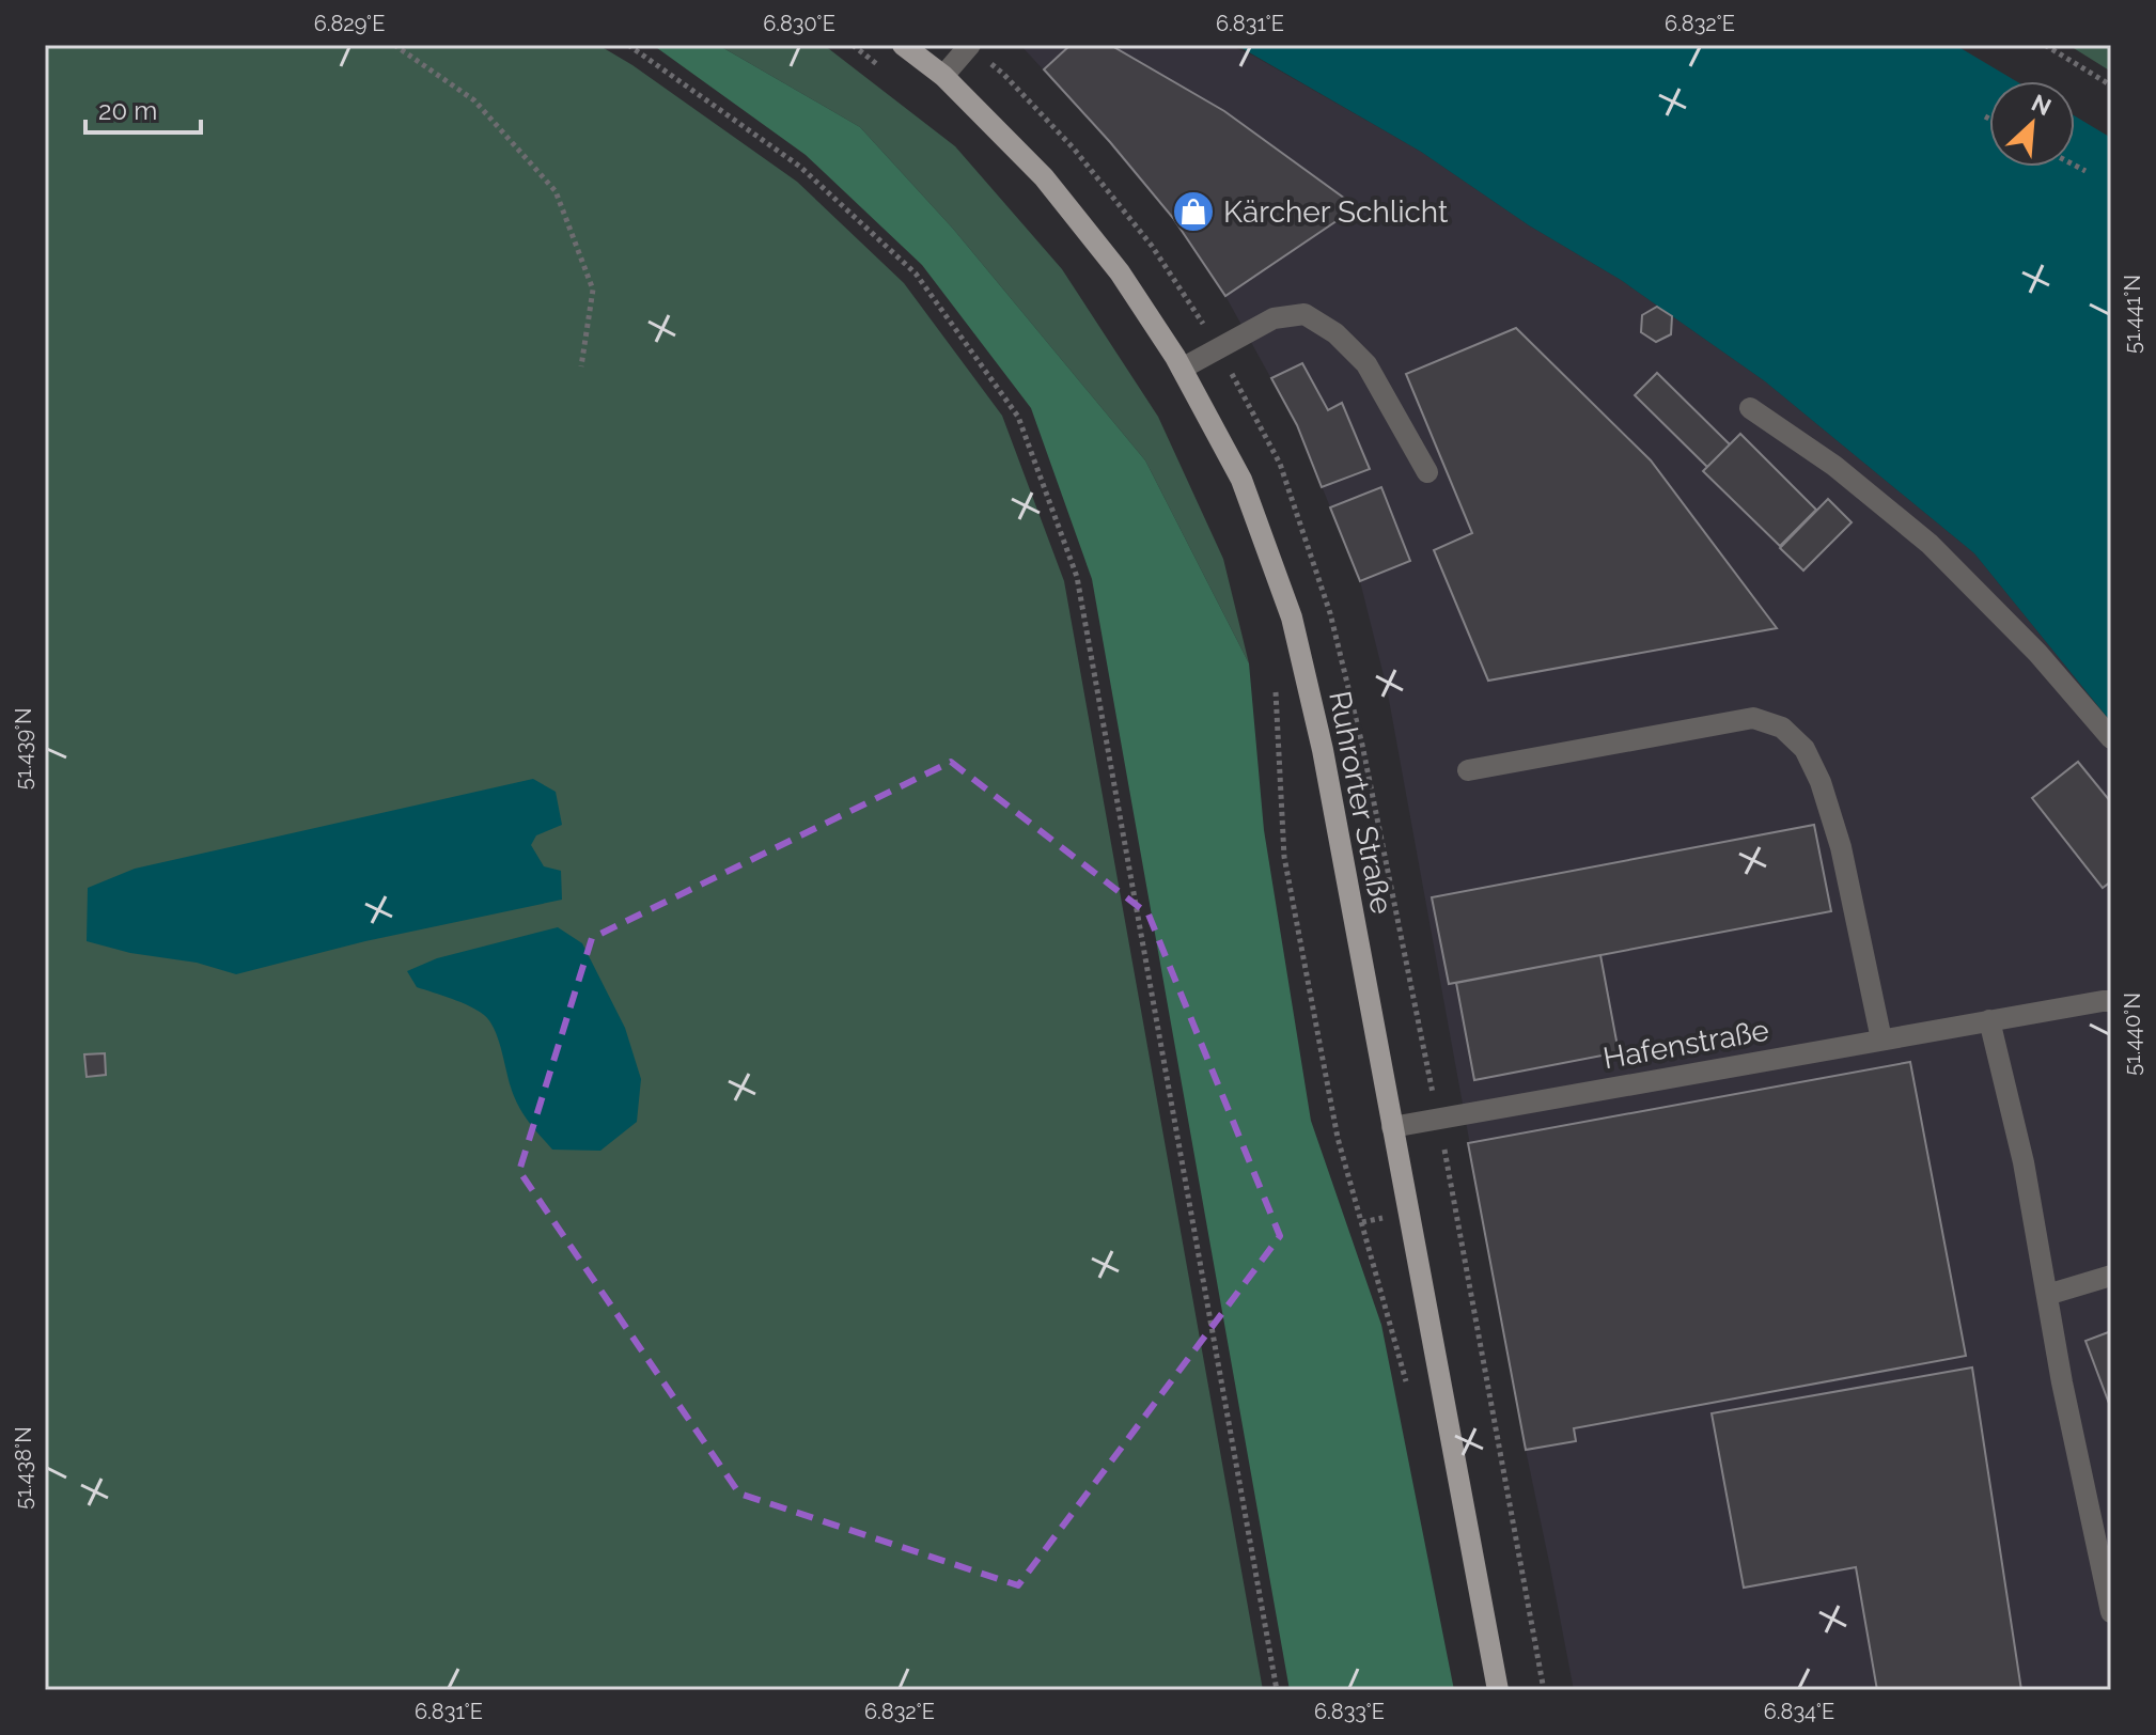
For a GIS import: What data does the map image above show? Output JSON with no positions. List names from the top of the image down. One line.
{"streets":{"main road":["Ruhrorter Straße"],"street":["Hafenstraße"]},"crossings":[["Ruhrorter Straße","Hafenstraße"]],"places":{"shop":["Kärcher Schlicht"]},"scale_bar":"20 m","north":"top right","coordinates":["6.829°E","6.830°E","6.831°E","6.832°E","51.441°N","51.439°N","51.440°N","51.438°N","6.833°E","6.834°E"]}
